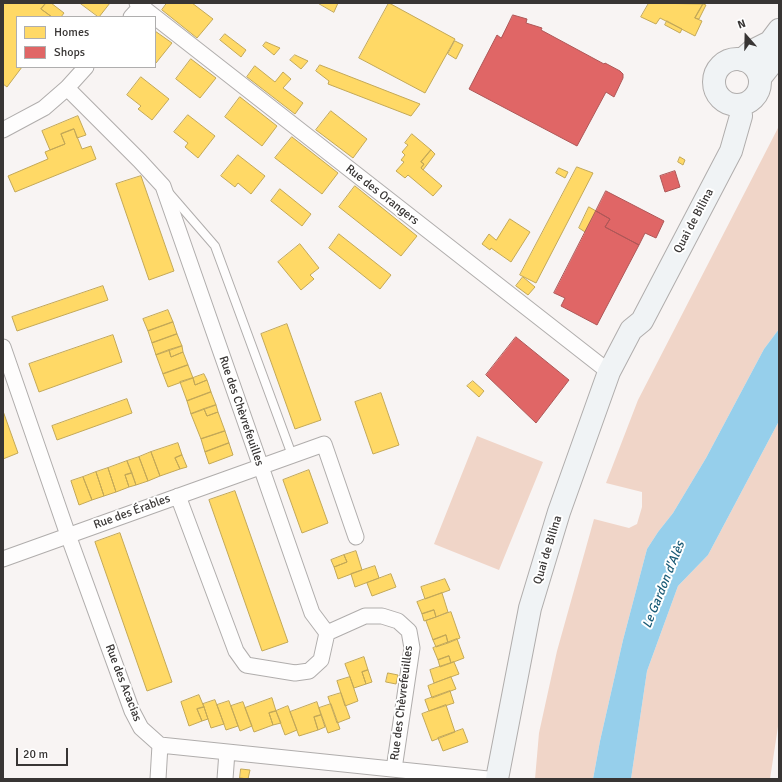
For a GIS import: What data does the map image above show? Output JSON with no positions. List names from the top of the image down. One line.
{"streets":{"main road":["Quai de Bilina"],"street":["Rue des Orangers","Rue des Chèvrefeuilles","Rue des Érables","Rue des Acacias"]},"crossings":[["Rue des Orangers","Quai de Bilina"],["Rue des Chèvrefeuilles","Rue des Érables"],["Rue des Érables","Rue des Acacias"]],"water":["Le Gardon d'Alès"],"legend":["Homes","Shops"],"scale_bar":"20 m","north":"top"}
